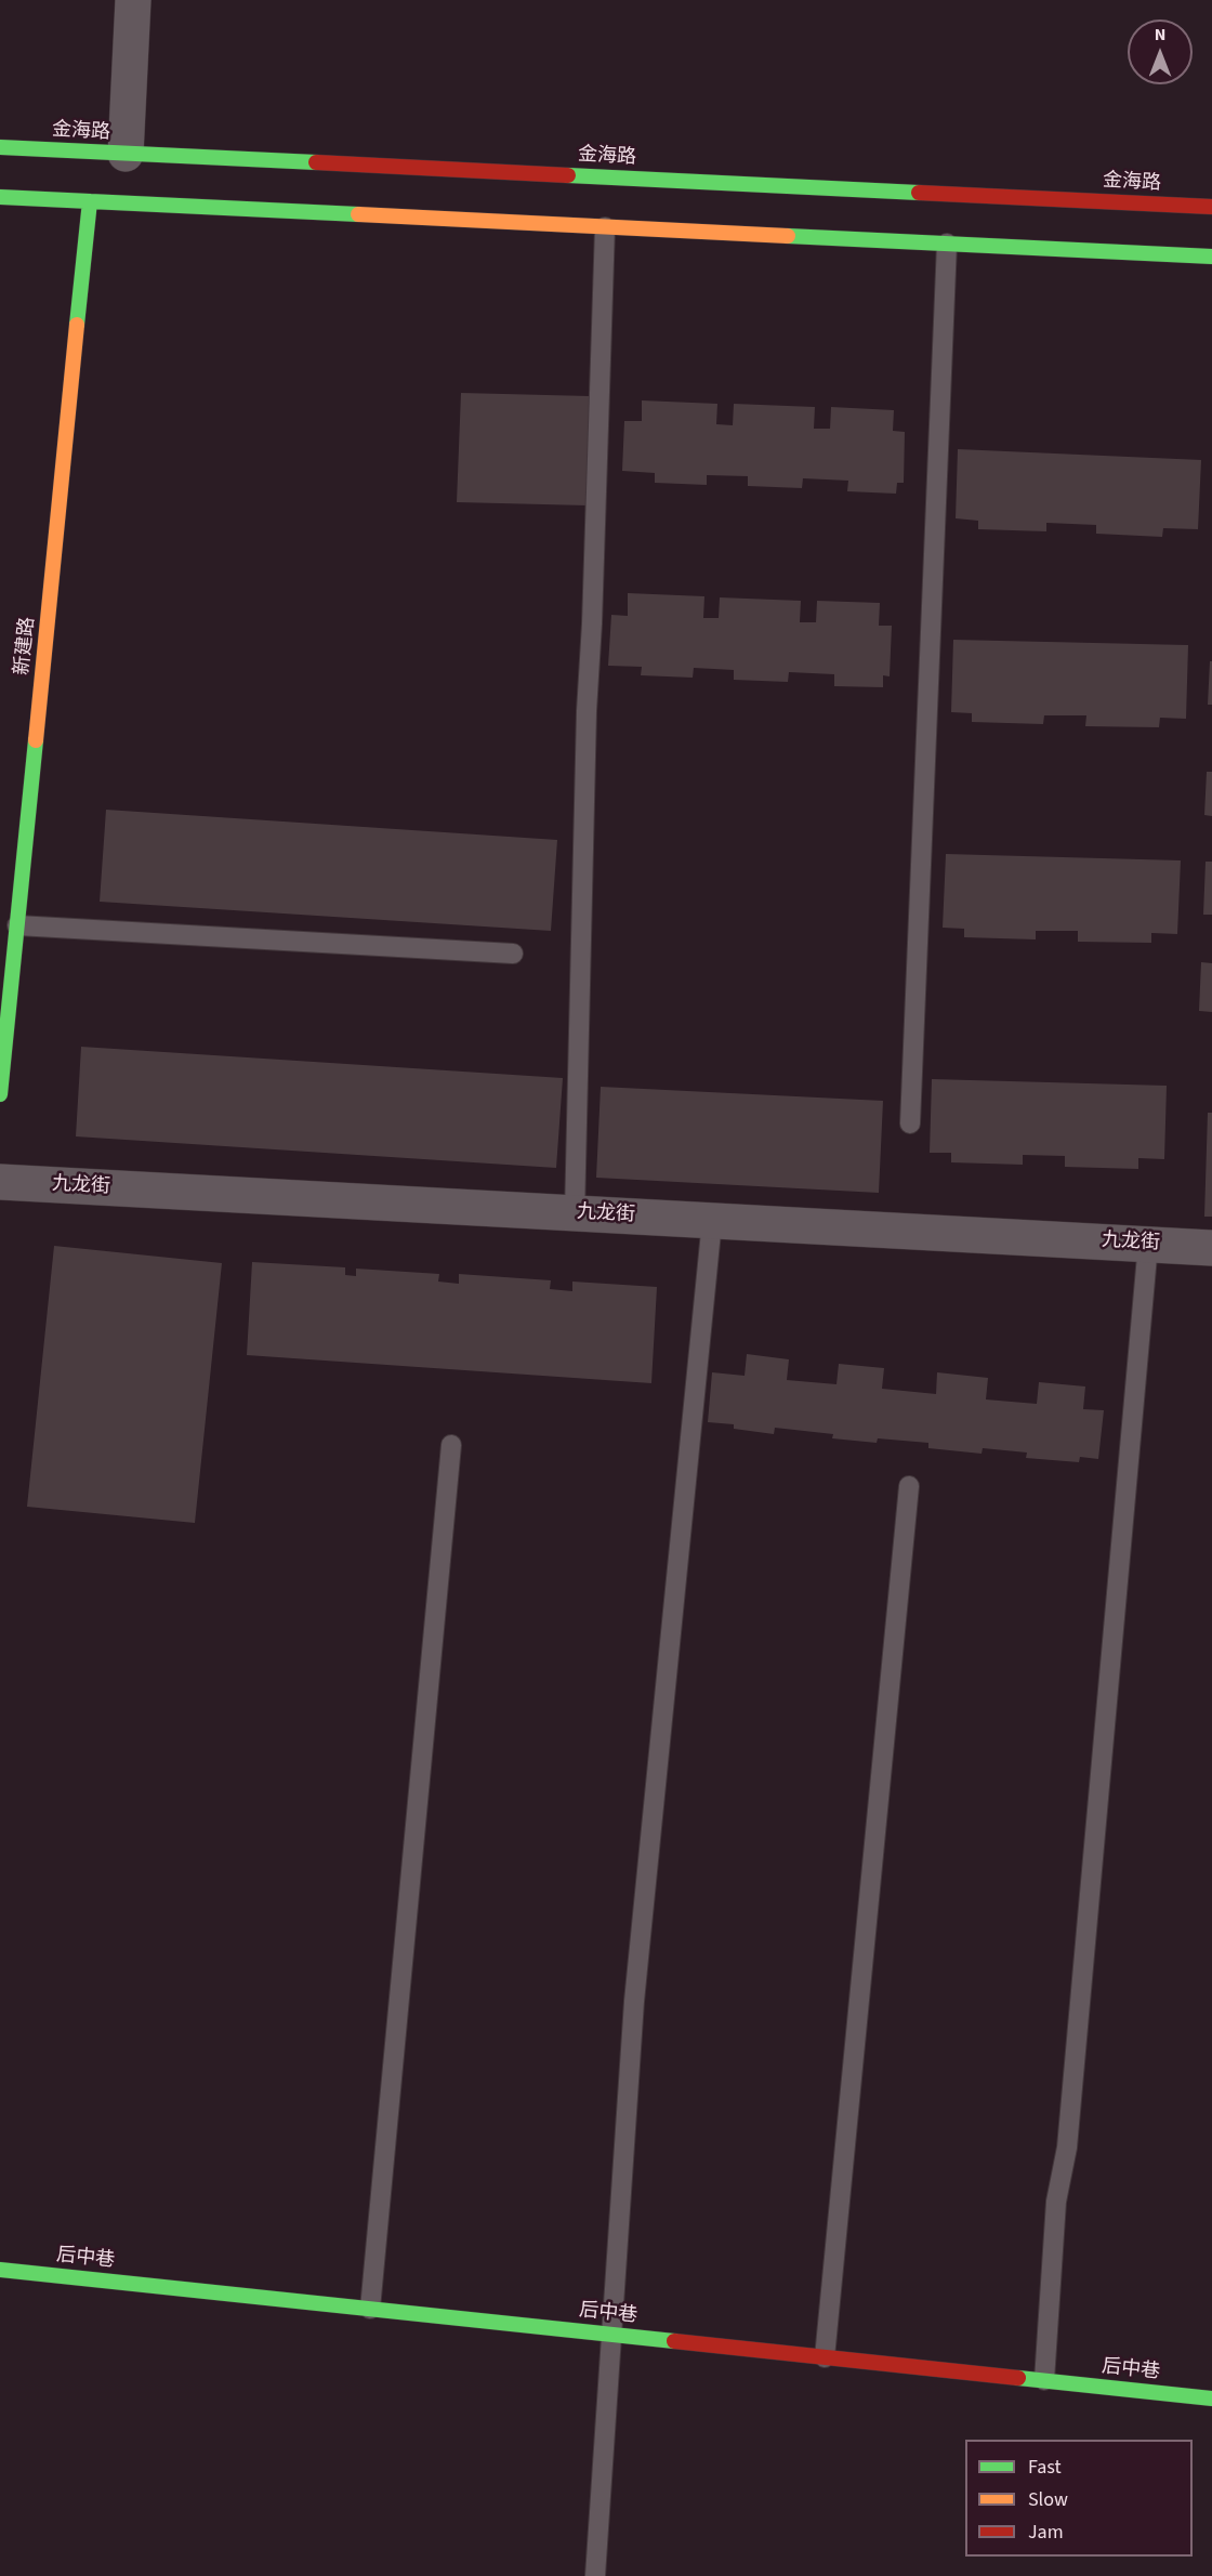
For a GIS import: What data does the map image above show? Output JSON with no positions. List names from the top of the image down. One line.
{"streets":{"main road":["金海路","新建路","后中巷"],"street":["九龙街"]},"legend":["Fast","Slow","Jam"],"north":"top"}
